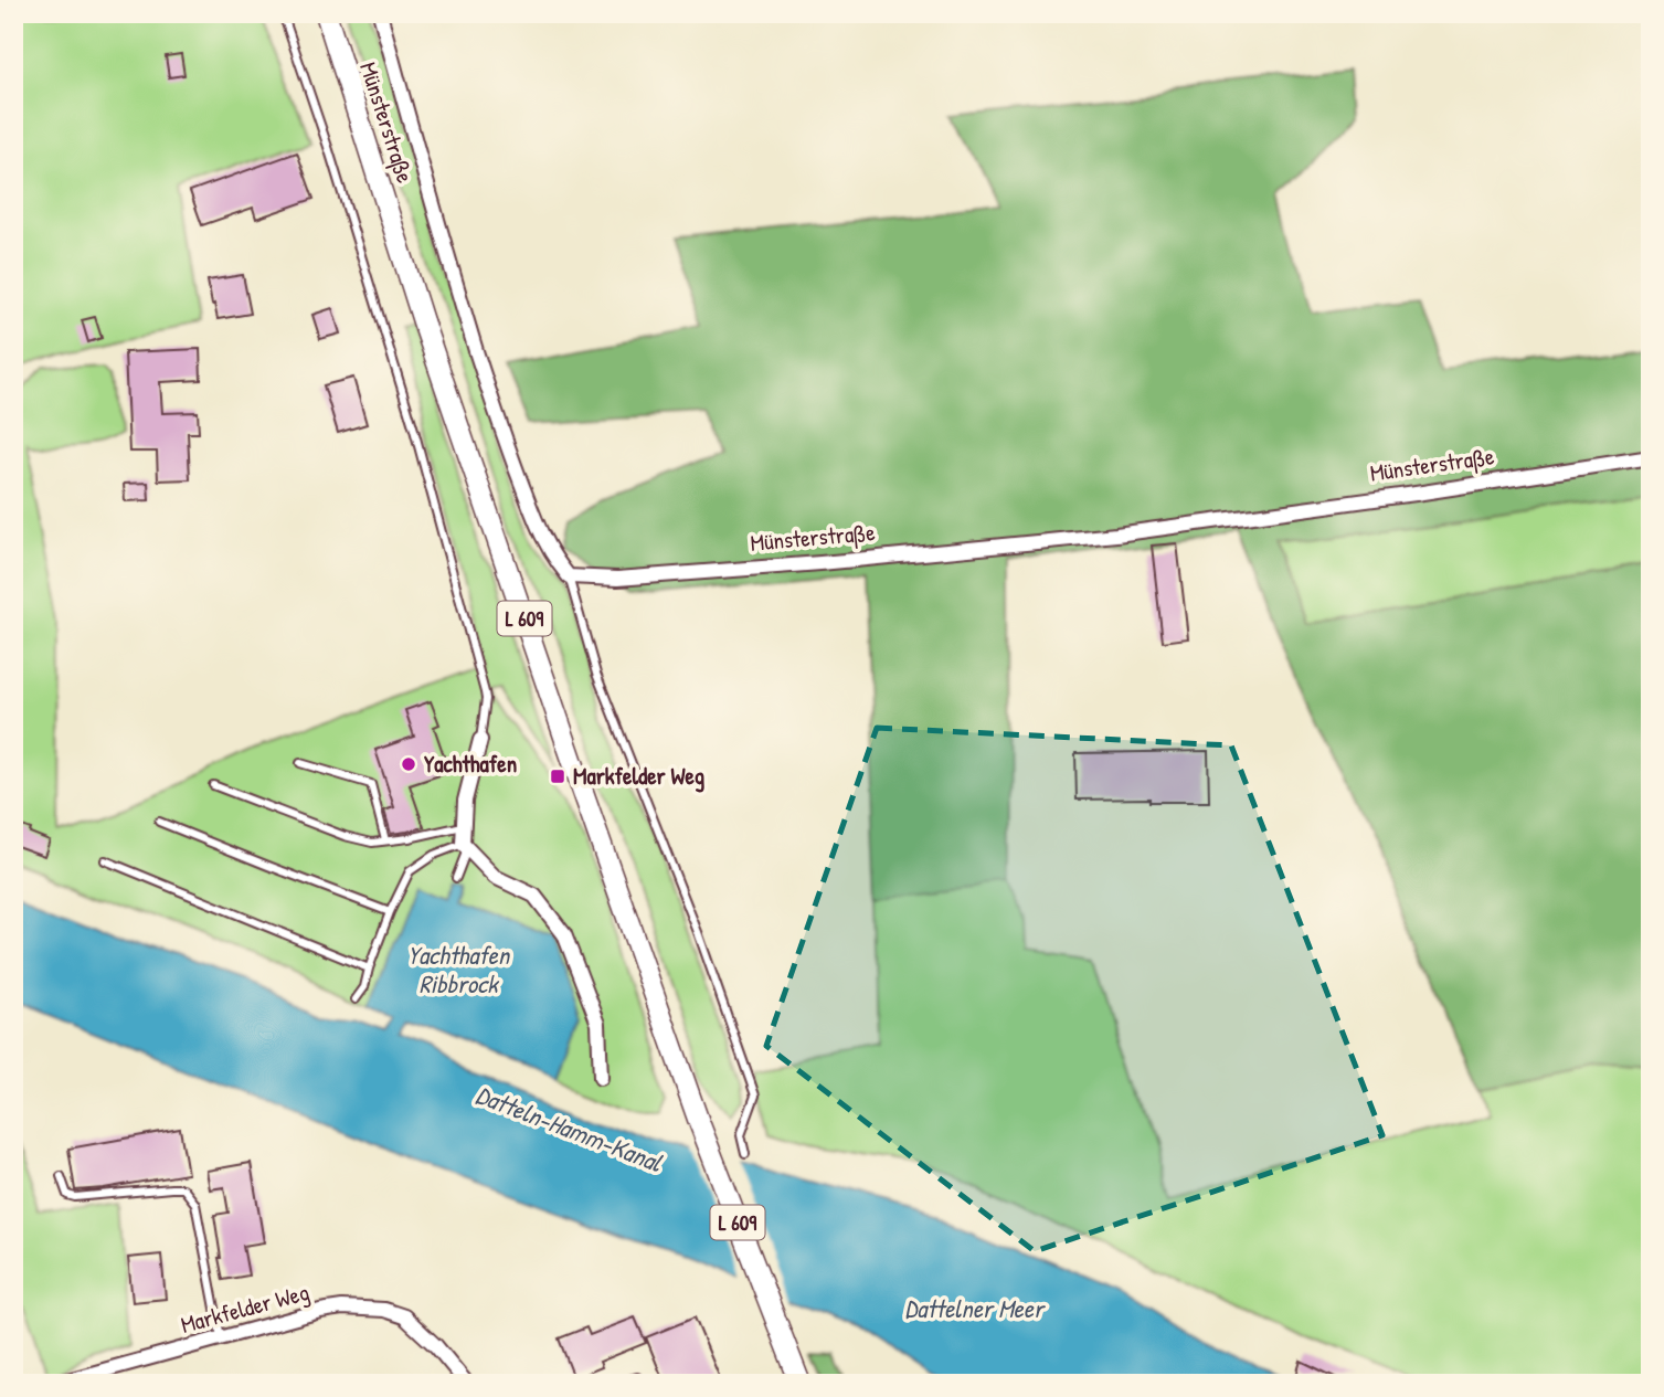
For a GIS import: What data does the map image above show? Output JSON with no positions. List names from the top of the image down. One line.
{"streets":{"main road":["Münsterstraße","L 609"],"street":["Markfelder Weg"]},"water":["Yachthafen Ribbrock","Datteln-Hamm-Kanal","Dattelner Meer"],"places":{"other":["Yachthafen"],"transit":["Markfelder Weg"]}}
